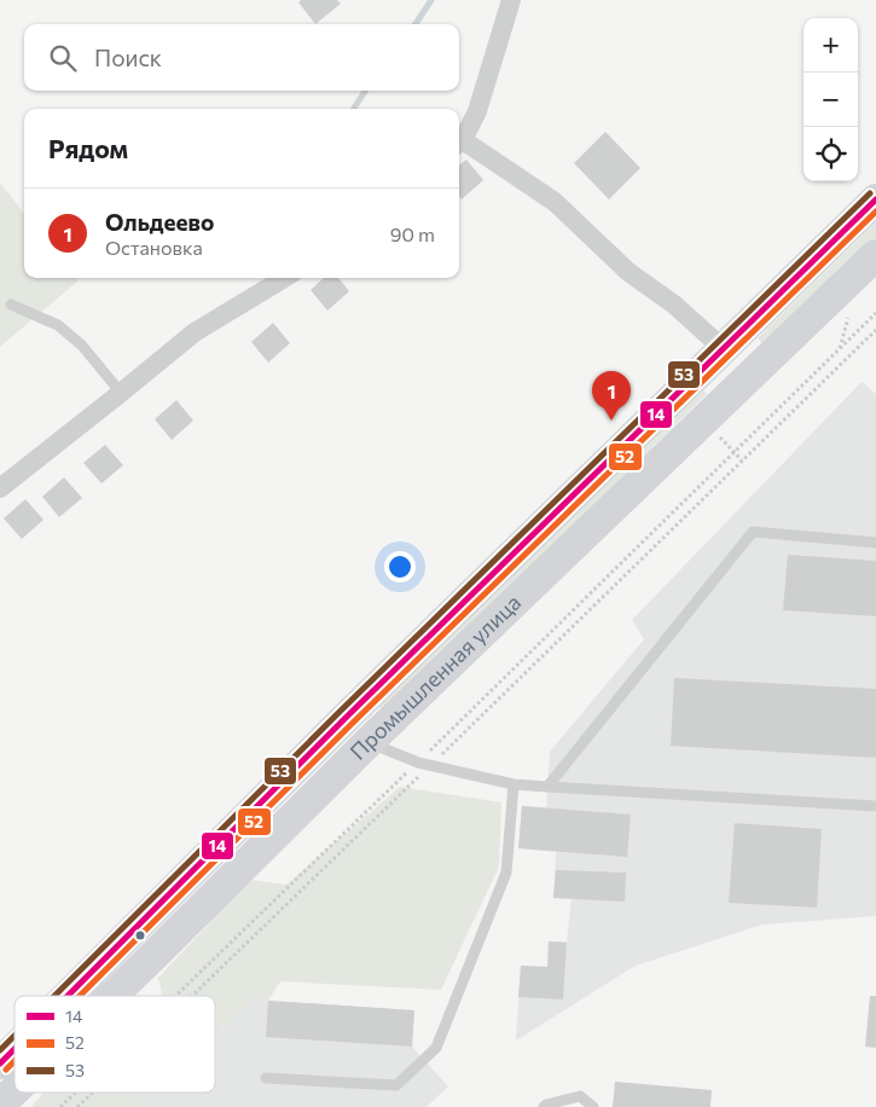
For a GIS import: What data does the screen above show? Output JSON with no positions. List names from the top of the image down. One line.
{"streets":{"main road":["Промышленная улица"]},"lines":["transit line 53","transit line 14","transit line 52"],"legend":["14","52","53"],"page":{"map_buttons":["+","−"],"search":"Поиск","heading":"Рядом","list":[{"mark":"1","name":"Ольдеево","note":"Остановка","value":"90 m"}],"pins":"1"}}
